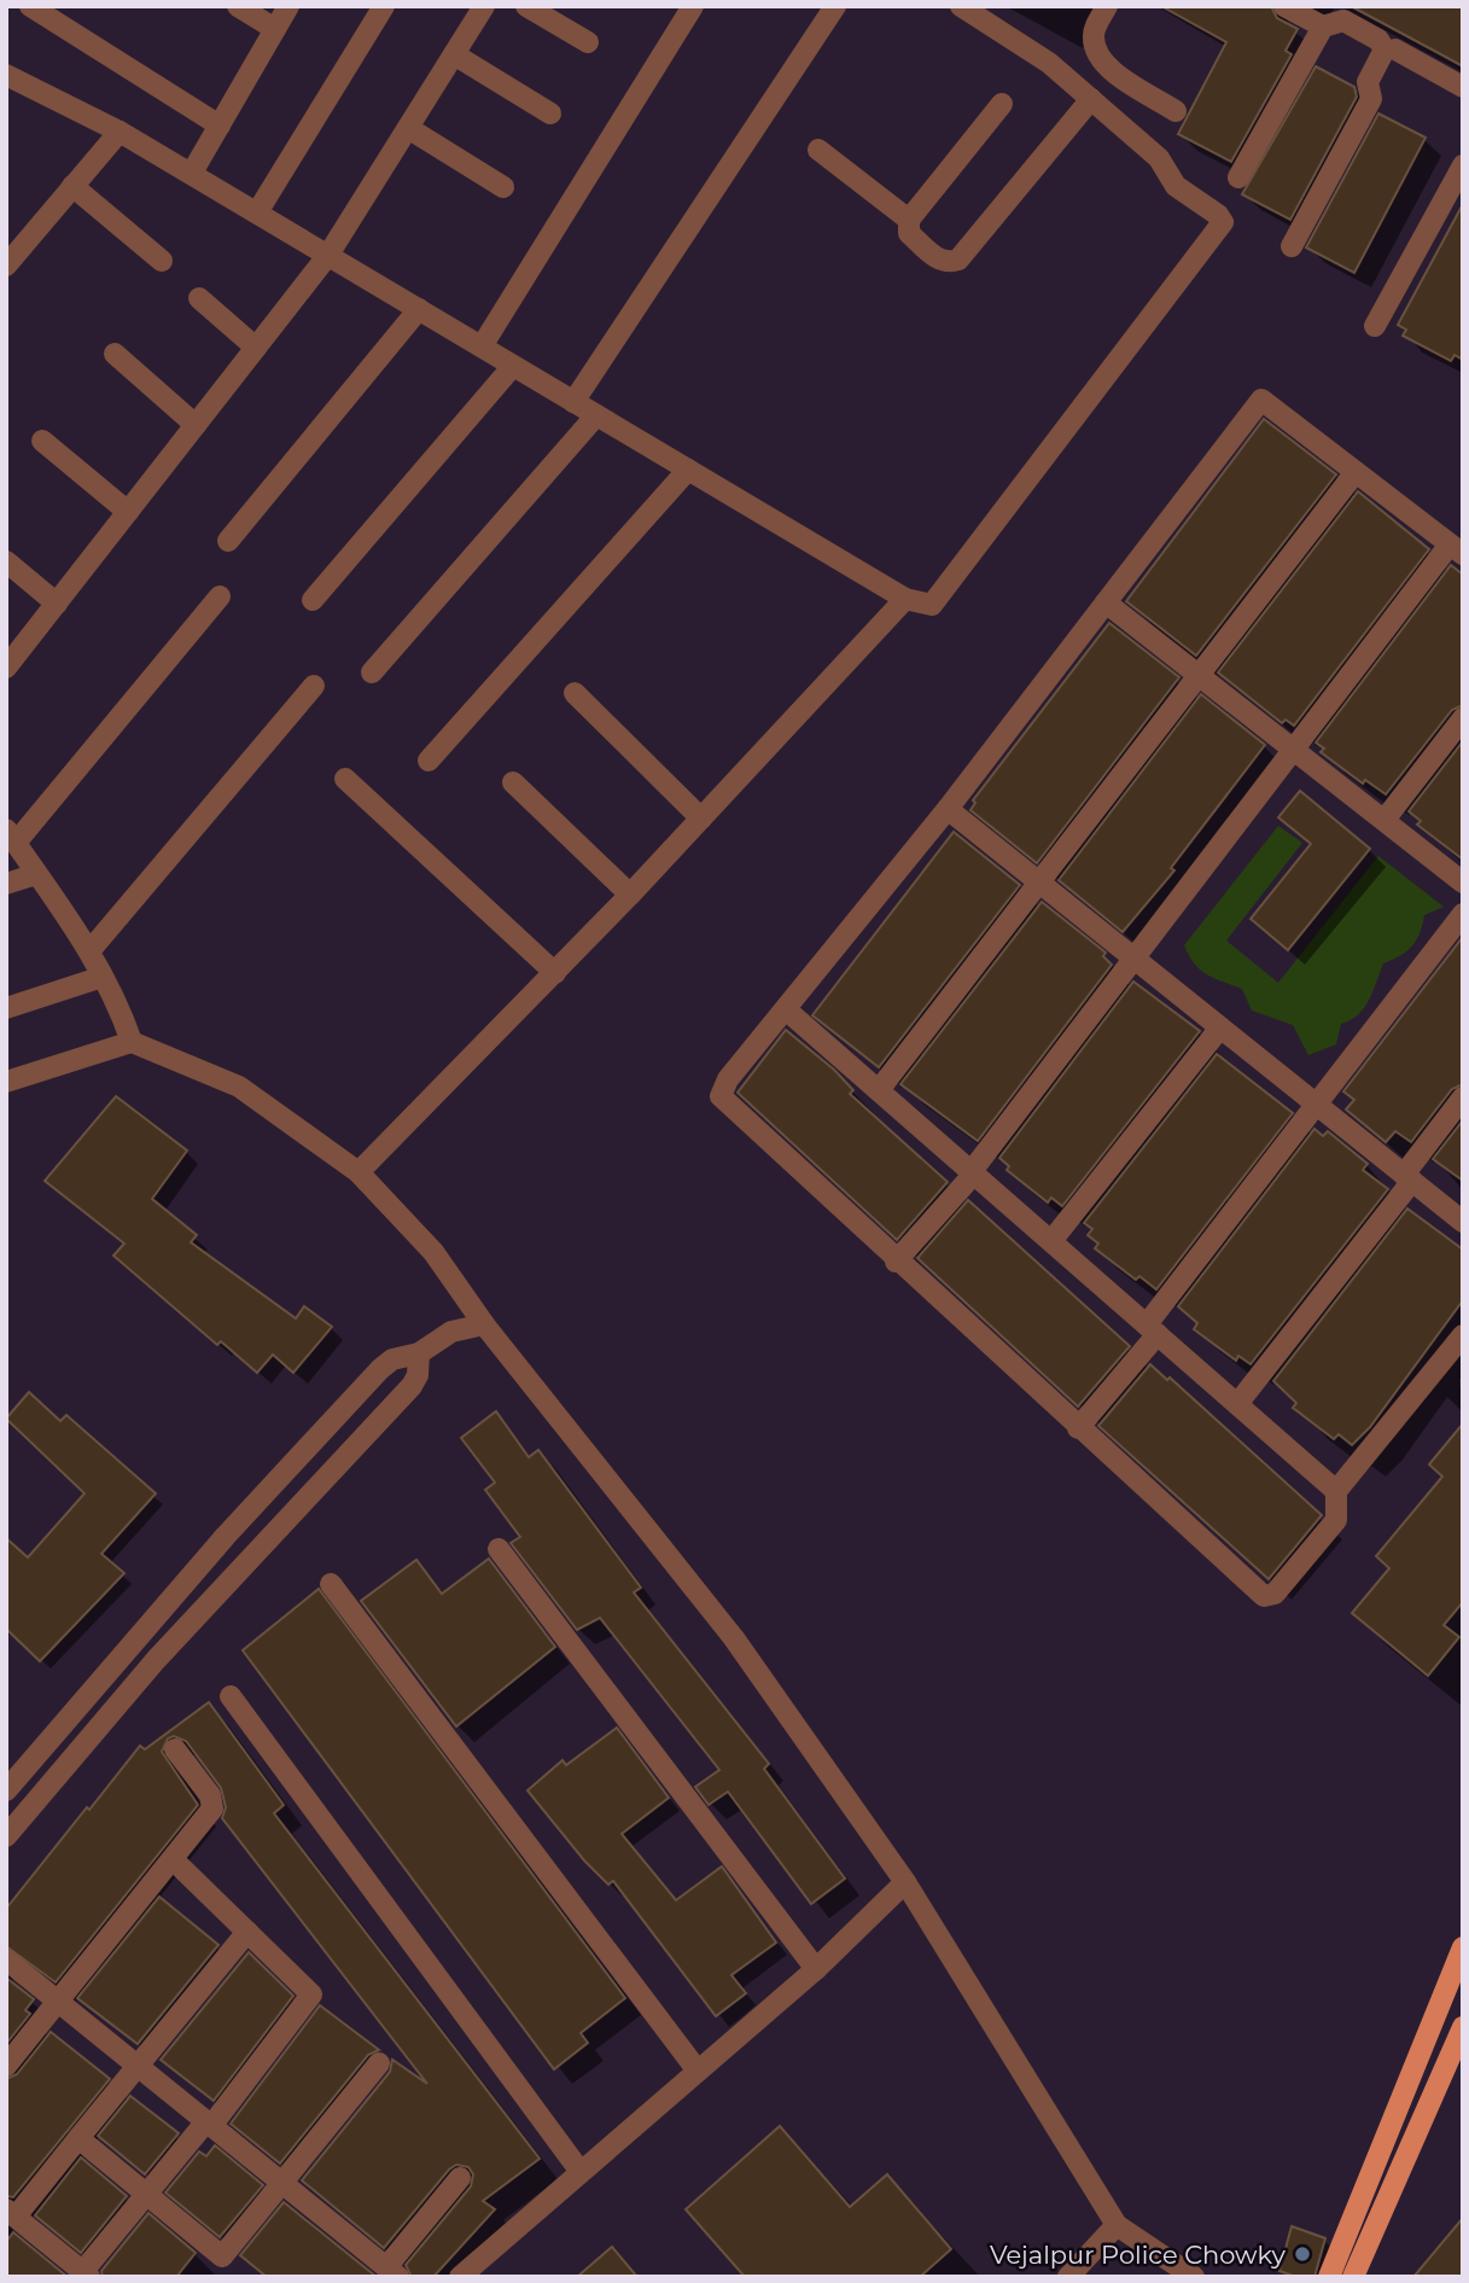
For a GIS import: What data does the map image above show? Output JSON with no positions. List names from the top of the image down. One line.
{"places":["Vejalpur Police Chowky"]}
